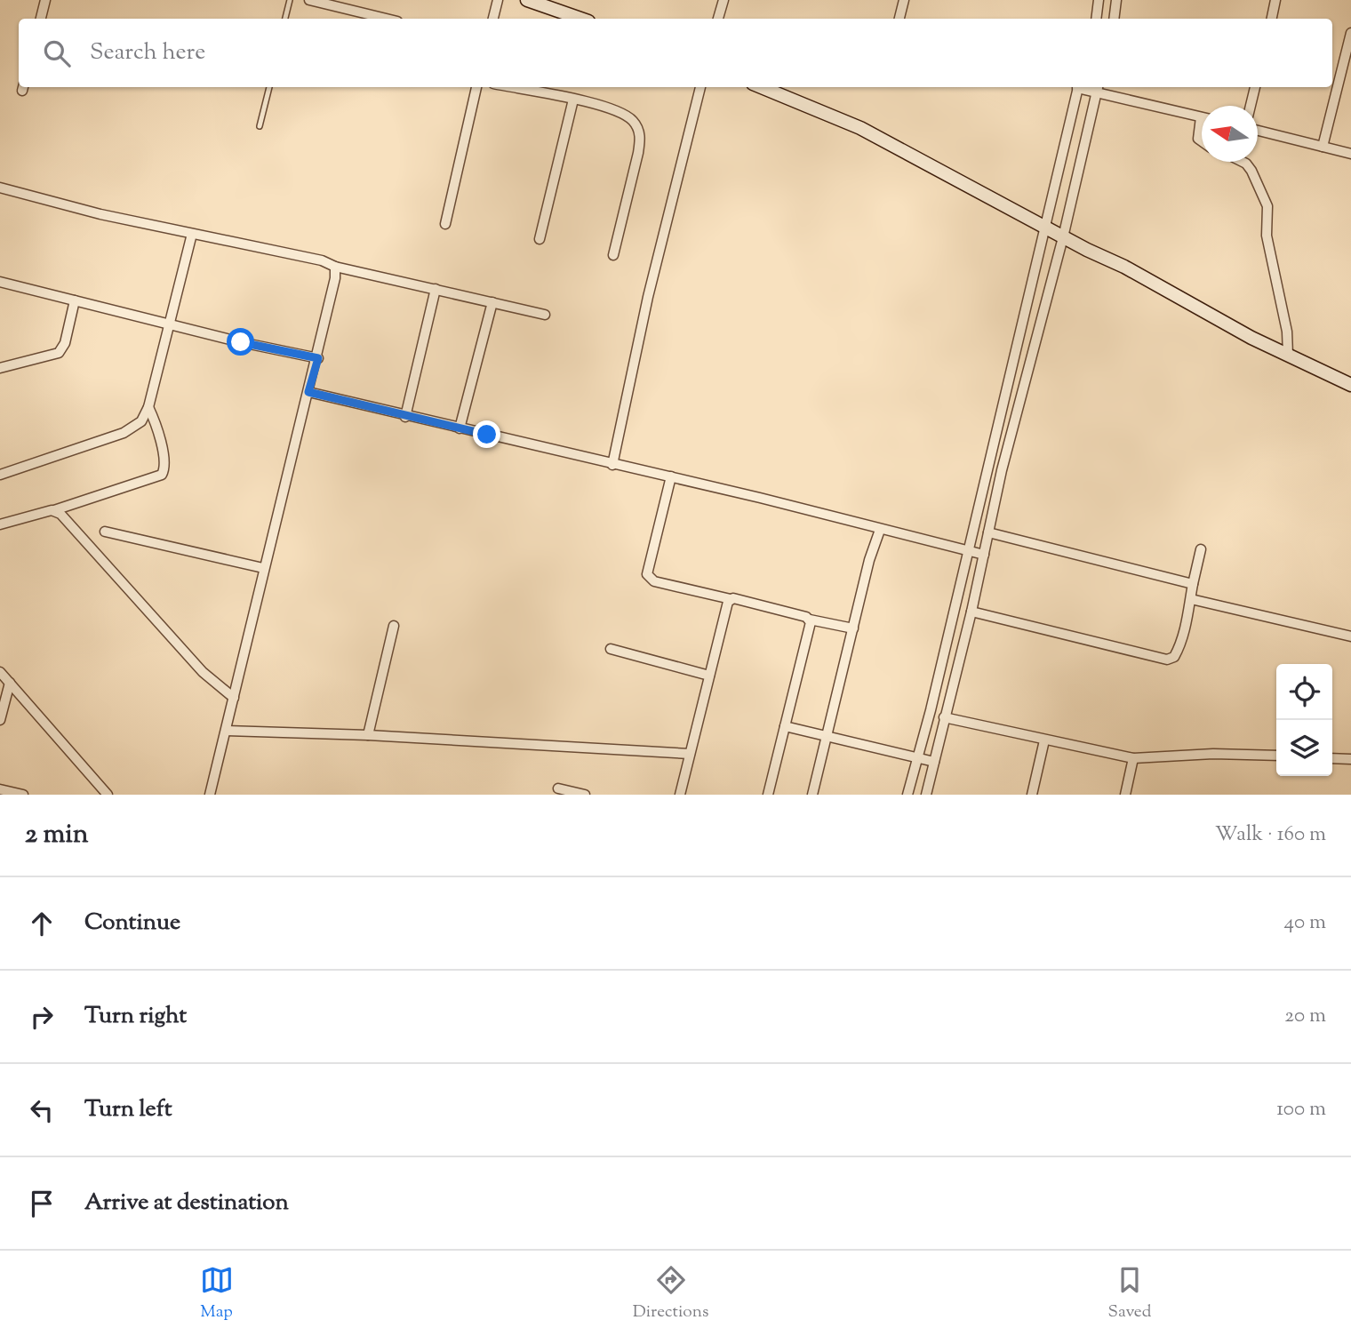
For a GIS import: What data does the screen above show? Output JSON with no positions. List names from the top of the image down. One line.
{"north":"left","page":{"search":"Search here","heading":["2 min","Walk · 160 m"],"list":[["Continue","40 m"],["Turn right","20 m"],["Turn left","100 m"],"Arrive at destination"],"nav":["Map","Directions","Saved"]}}
